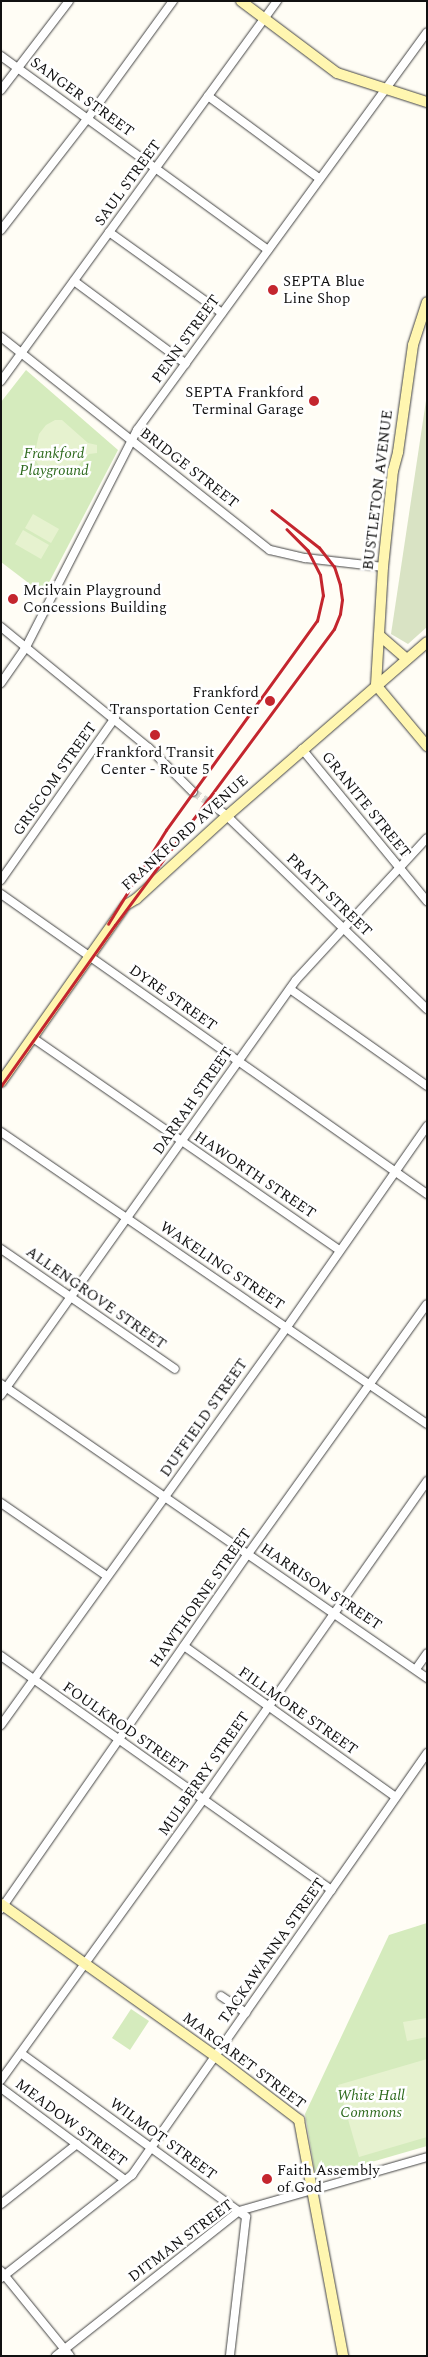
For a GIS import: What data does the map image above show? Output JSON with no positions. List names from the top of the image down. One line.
{"streets":{"main road":["BUSTLETON AVENUE","FRANKFORD AVENUE","MARGARET STREET"],"street":["SANGER STREET","SAUL STREET","PENN STREET","BRIDGE STREET","GRISCOM STREET","GRANITE STREET","PRATT STREET","DYRE STREET","DARRAH STREET","HAWORTH STREET","WAKELING STREET","ALLENGROVE STREET","DUFFIELD STREET","HARRISON STREET","HAWTHORNE STREET","FILLMORE STREET","FOULKROD STREET","MULBERRY STREET","TACKAWANNA STREET","MEADOW STREET","WILMOT STREET","DITMAN STREET"]},"crossings":[["SANGER STREET","SAUL STREET"],["SANGER STREET","PENN STREET"],["SAUL STREET","BRIDGE STREET"],["PENN STREET","BRIDGE STREET"],["BRIDGE STREET","BUSTLETON AVENUE"],["BUSTLETON AVENUE","FRANKFORD AVENUE"],["GRANITE STREET","FRANKFORD AVENUE"],["GRANITE STREET","DARRAH STREET"],["FRANKFORD AVENUE","PRATT STREET"],["FRANKFORD AVENUE","DYRE STREET"],["FRANKFORD AVENUE","HAWORTH STREET"],["PRATT STREET","DARRAH STREET"],["DYRE STREET","DARRAH STREET"],["DYRE STREET","DUFFIELD STREET"],["DARRAH STREET","HAWORTH STREET"],["DARRAH STREET","WAKELING STREET"],["DARRAH STREET","ALLENGROVE STREET"],["DARRAH STREET","HARRISON STREET"],["HAWORTH STREET","DUFFIELD STREET"],["WAKELING STREET","DUFFIELD STREET"],["WAKELING STREET","HAWTHORNE STREET"],["DUFFIELD STREET","HARRISON STREET"],["DUFFIELD STREET","FOULKROD STREET"],["HARRISON STREET","HAWTHORNE STREET"],["HARRISON STREET","MULBERRY STREET"],["HAWTHORNE STREET","FILLMORE STREET"],["HAWTHORNE STREET","FOULKROD STREET"],["HAWTHORNE STREET","MARGARET STREET"],["FILLMORE STREET","MULBERRY STREET"],["FILLMORE STREET","TACKAWANNA STREET"],["FOULKROD STREET","MULBERRY STREET"],["FOULKROD STREET","TACKAWANNA STREET"],["MULBERRY STREET","MARGARET STREET"],["MULBERRY STREET","WILMOT STREET"],["TACKAWANNA STREET","MARGARET STREET"],["TACKAWANNA STREET","MEADOW STREET"],["TACKAWANNA STREET","WILMOT STREET"],["MARGARET STREET","DITMAN STREET"],["WILMOT STREET","DITMAN STREET"]],"parks":["Frankford Playground","White Hall Commons"],"places":["SEPTA Blue Line Shop","SEPTA Frankford Terminal Garage","Mcilvain Playground Concessions Building","Frankford Transportation Center","Frankford Transit Center - Route 5","Faith Assembly of God"]}
